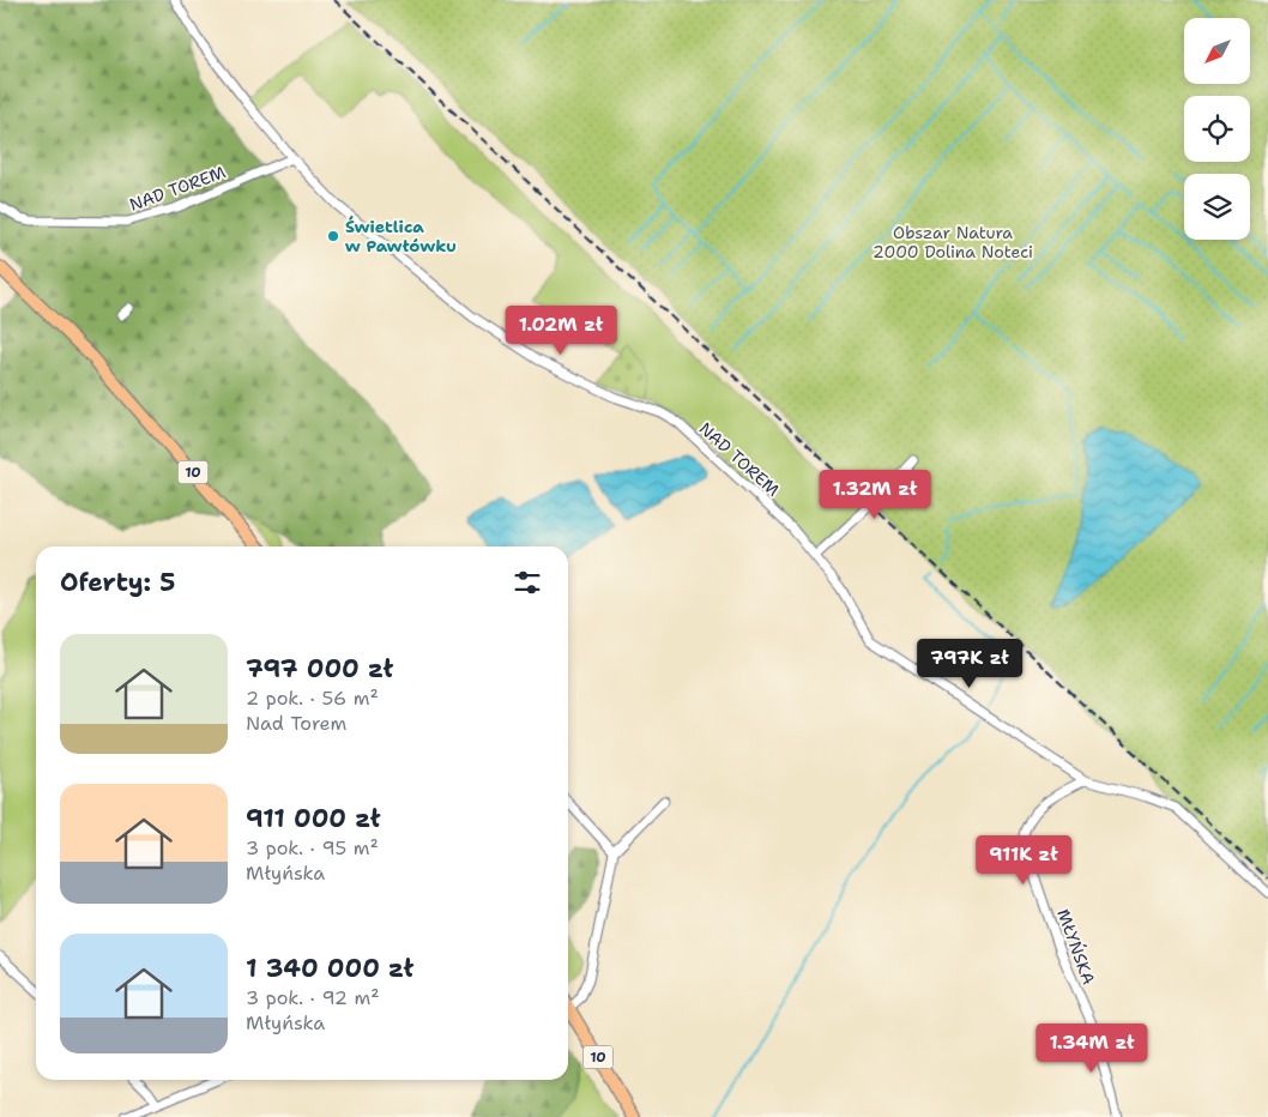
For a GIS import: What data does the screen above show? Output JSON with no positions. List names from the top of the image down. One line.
{"streets":{"highway":["10"],"street":["NAD TOREM","MŁYŃSKA"]},"crossings":[["NAD TOREM","MŁYŃSKA"]],"parks":["Obszar Natura 2000 Dolina Noteci"],"places":["Świetlica w Pawłówku"],"north":"bottom left","page":{"price":["1.02M zł","1.32M zł","797K zł","911K zł","1.34M zł"],"heading":"Oferty: 5","list":[{"name":"797 000 zł","note":"2 pok. · 56 m² · Nad Torem"},{"name":"911 000 zł","note":"3 pok. · 95 m² · Młyńska"},{"name":"1 340 000 zł","note":"3 pok. · 92 m² · Młyńska"}]}}
